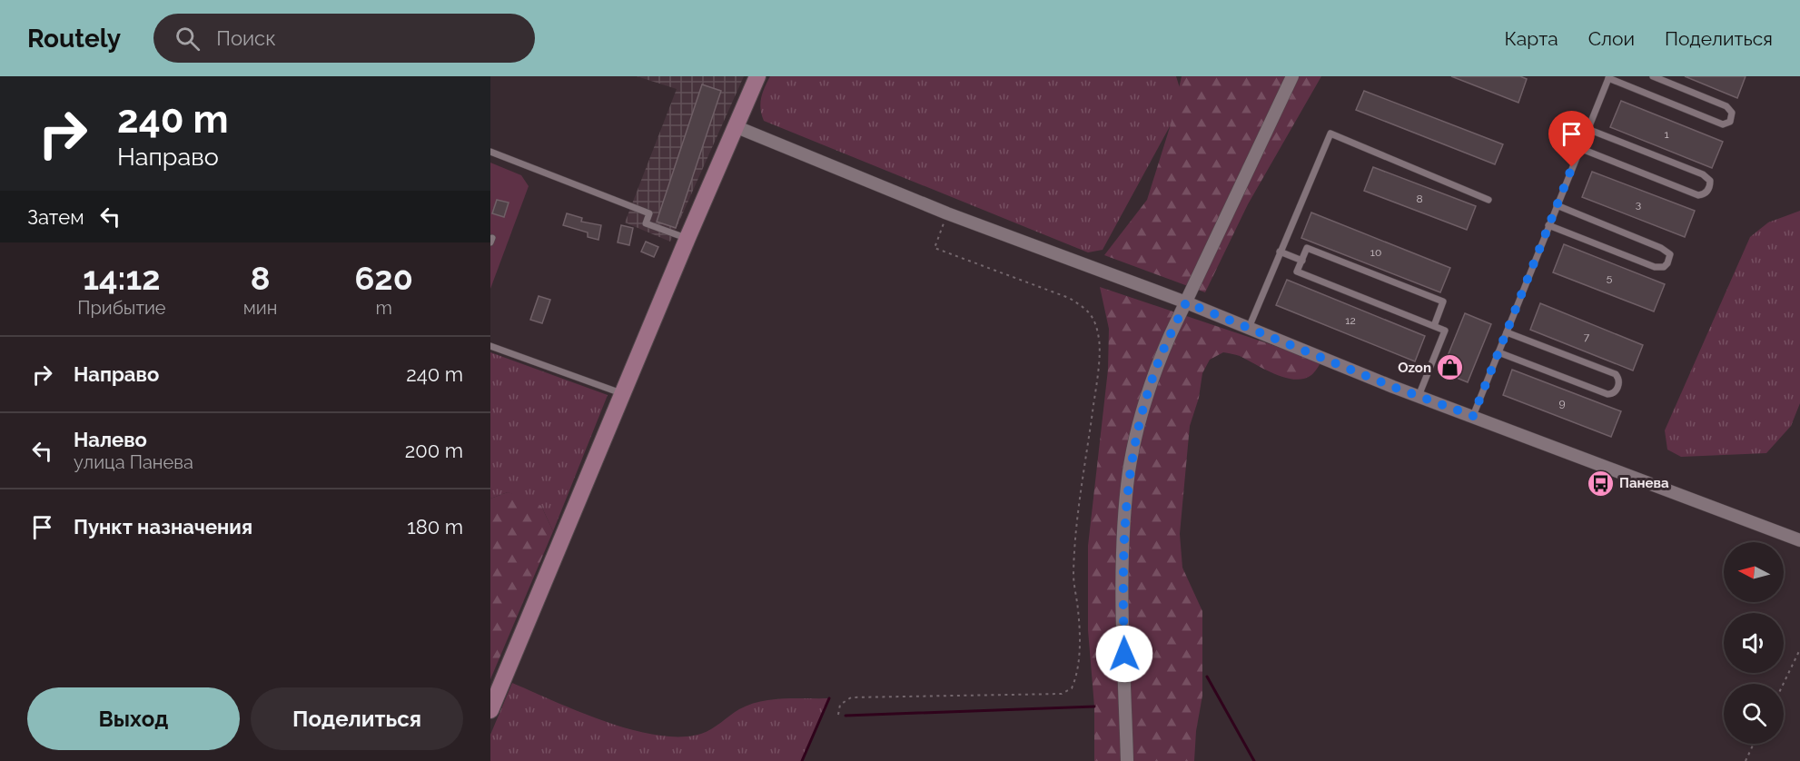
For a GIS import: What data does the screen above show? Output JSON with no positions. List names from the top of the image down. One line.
{"places":{"shop":["Ozon"],"bus stop":["Панева"]},"house_numbers":["1","8","3","10","5","12","7","9"],"north":"left","page":{"header":"Routely","search":"Поиск","nav":["Карта","Слои","Поделиться"],"turn":["240 m","Направо"],"then":"Затем","eta":["14:12","Прибытие","8","мин","620","m"],"list":[{"name":"Направо","value":"240 m"},{"name":"Налево","note":"улица Панева","value":"200 m"},{"name":"Пункт назначения","value":"180 m"}],"buttons":["Выход","Поделиться"]}}
